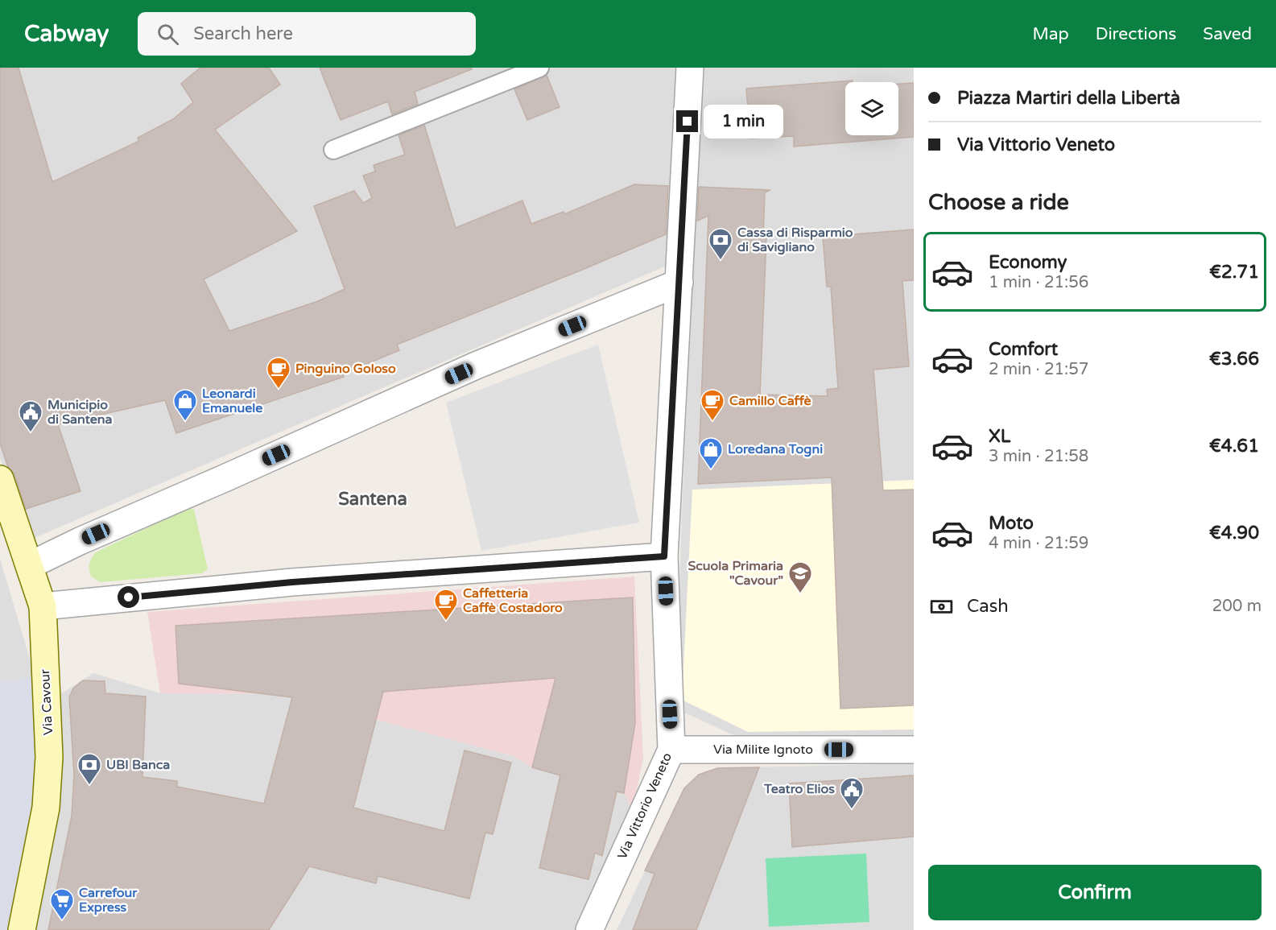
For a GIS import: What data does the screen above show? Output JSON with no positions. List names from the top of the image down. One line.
{"streets":{"street":["Via Cavour","Via Milite Ignoto","Via Vittorio Veneto"]},"crossings":[["Via Milite Ignoto","Via Vittorio Veneto"]],"districts":["Santena"],"places":{"bank":["Cassa di Risparmio di Savigliano","UBI Banca"],"cafe":["Pinguino Goloso","Camillo Caffè","Caffetteria Caffè Costadoro"],"shop":["Leonardi Emanuele","Loredana Togni"],"public building":["Municipio di Santena","Teatro Elios"],"school or university":["Scuola Primaria \"Cavour\""],"supermarket":["Carrefour Express"]},"page":{"header":"Cabway","search":"Search here","nav":["Map","Directions","Saved"],"banner":["Piazza Martiri della Libertà","Via Vittorio Veneto"],"bubble":"1 min","heading":"Choose a ride","list":[{"name":"Economy","note":"1 min · 21:56","value":"€2.71"},{"name":"Comfort","note":"2 min · 21:57","value":"€3.66"},{"name":"XL","note":"3 min · 21:58","value":"€4.61"},{"name":"Moto","note":"4 min · 21:59","value":"€4.90"}],"pay":["Cash","200 m"],"buttons":"Confirm"}}
